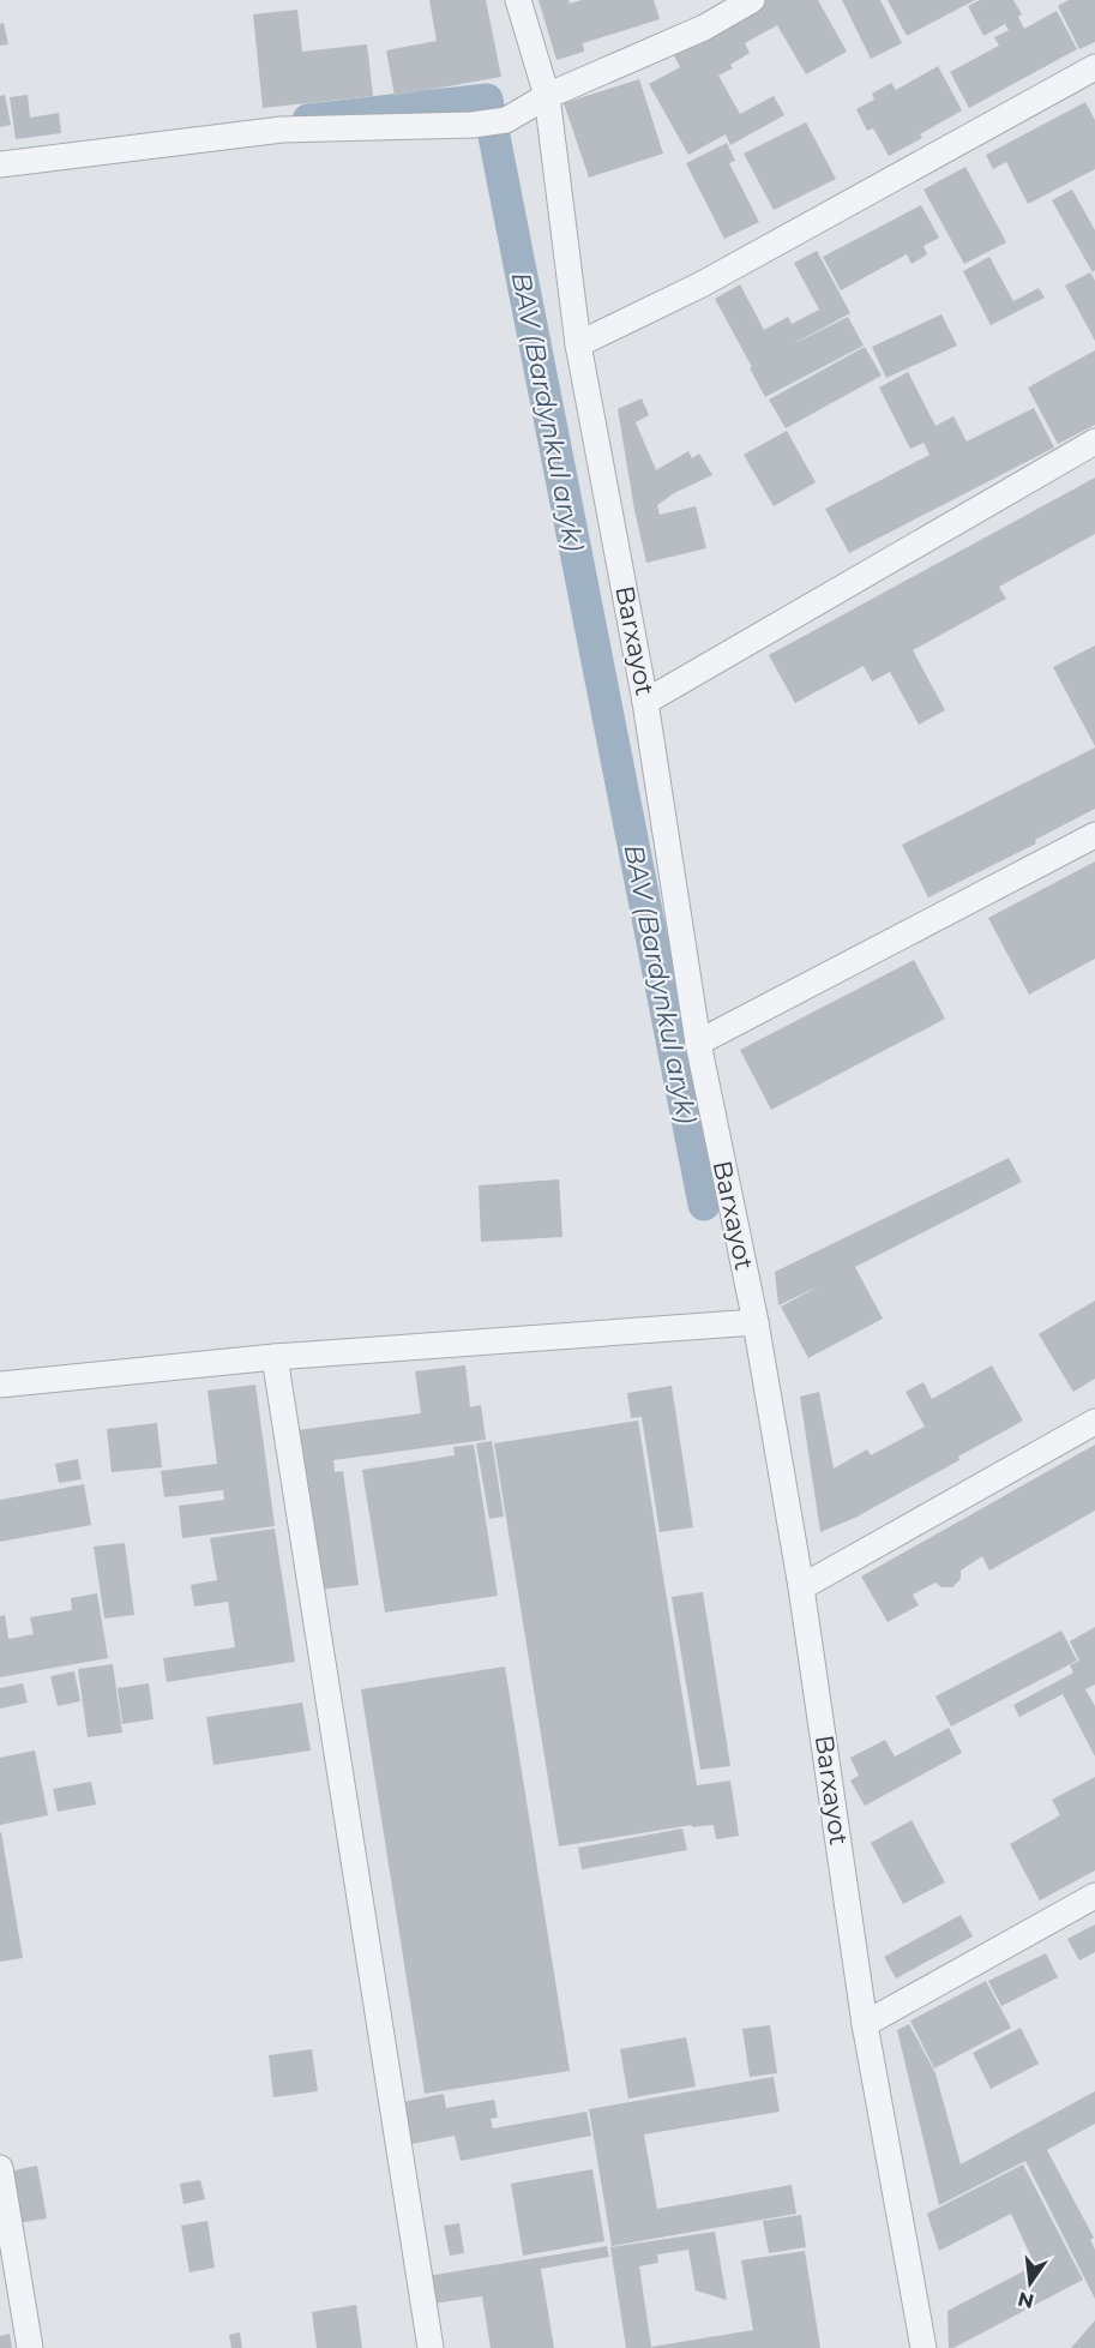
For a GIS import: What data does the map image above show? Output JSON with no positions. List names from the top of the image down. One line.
{"streets":{"street":["Barxayot"]},"water":["BAV (Bardynkul aryk)"],"north":"bottom"}
